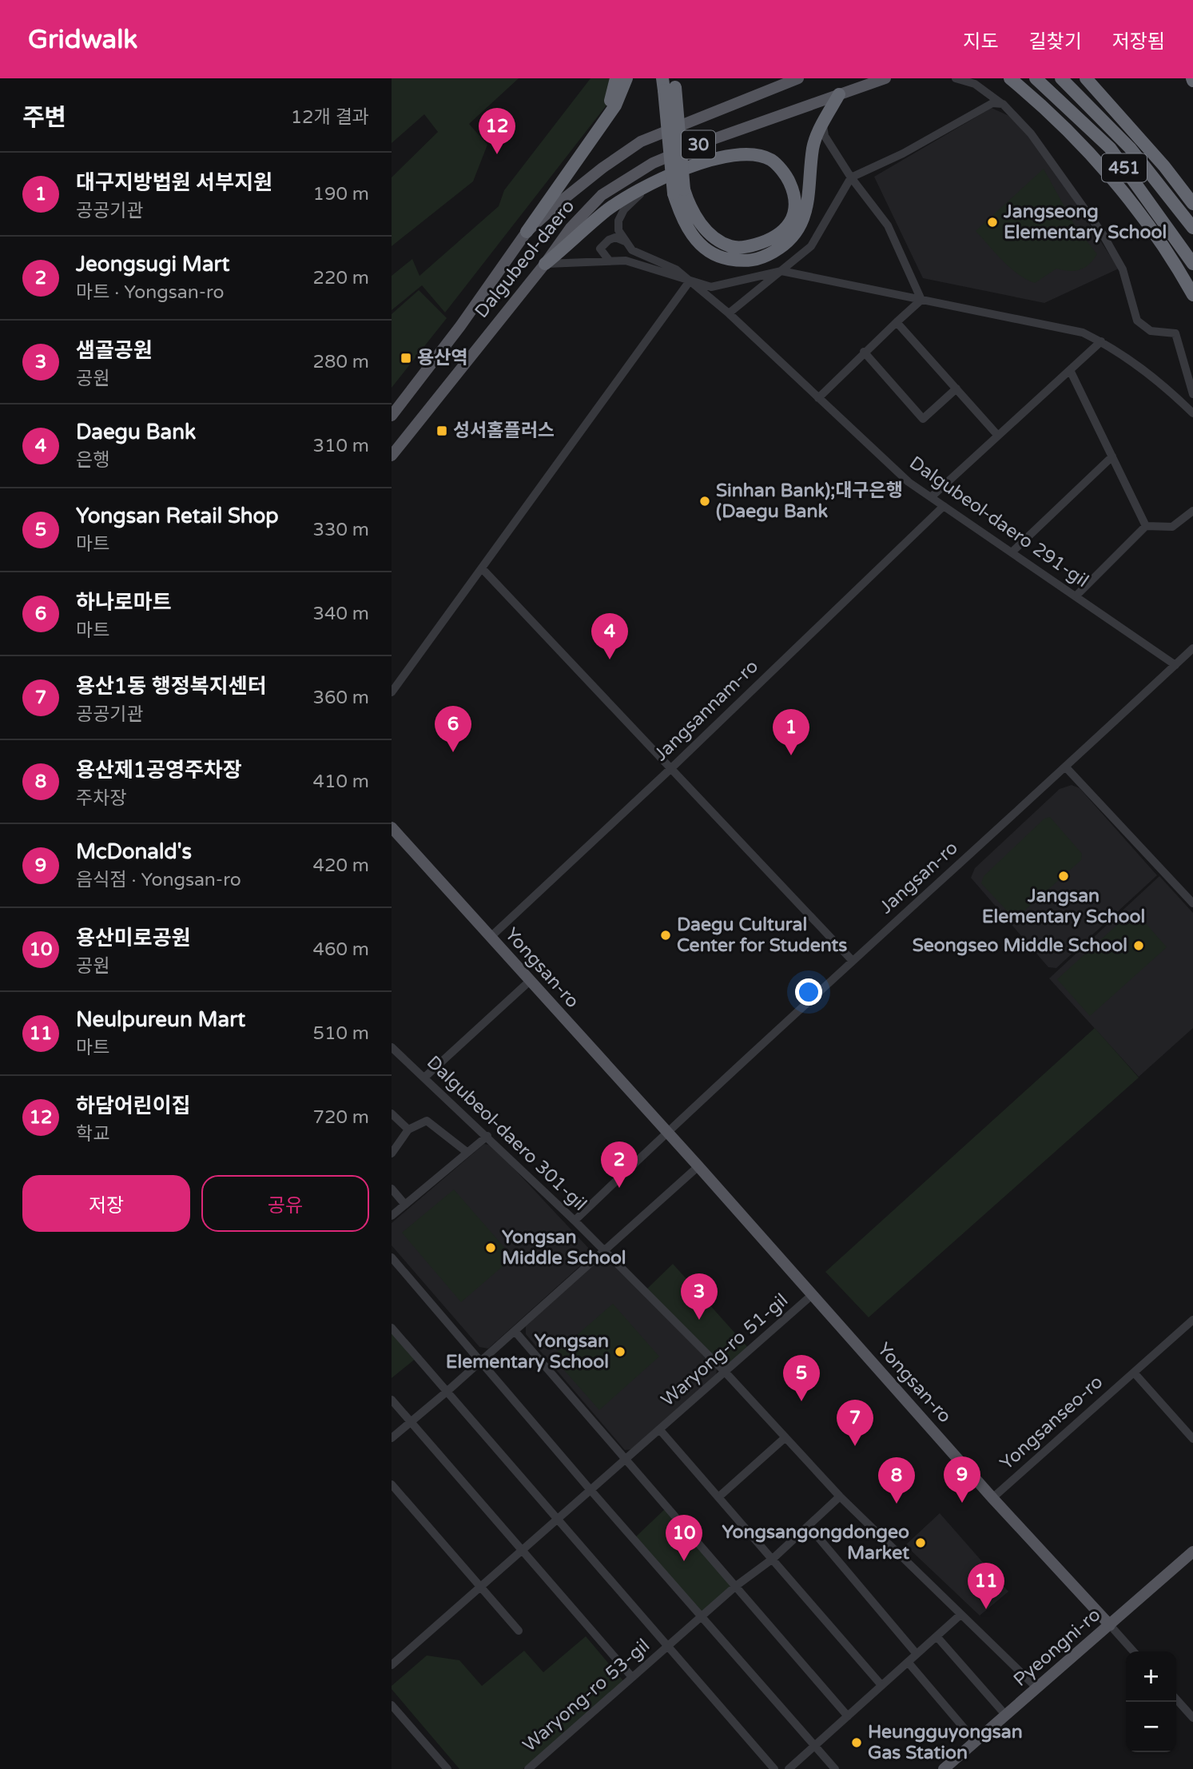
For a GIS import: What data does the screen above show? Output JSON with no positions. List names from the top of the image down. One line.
{"streets":{"highway":["451"],"main road":["30","Dalgubeol-daero","Yongsan-ro","Pyeongni-ro"],"street":["Dalgubeol-daero 291-gil","Jangsannam-ro","Jangsan-ro","Dalgubeol-daero 301-gil","Waryong-ro 51-gil","Yongsanseo-ro","Waryong-ro 53-gil"]},"crossings":[["Dalgubeol-daero 291-gil","Jangsannam-ro"],["Dalgubeol-daero 291-gil","Jangsan-ro"],["Jangsannam-ro","Yongsan-ro"],["Jangsan-ro","Yongsan-ro"],["Yongsan-ro","Waryong-ro 51-gil"],["Yongsan-ro","Yongsanseo-ro"],["Yongsan-ro","Pyeongni-ro"],["Dalgubeol-daero 301-gil","Waryong-ro 51-gil"],["Dalgubeol-daero 301-gil","Pyeongni-ro"],["Dalgubeol-daero 301-gil","Waryong-ro 53-gil"],["Waryong-ro 51-gil","Waryong-ro 53-gil"]],"places":{"other":["Jangseong Elementary School","Sinhan Bank);대구은행 (Daegu Bank","Jangsan Elementary School","Daegu Cultural Center for Students","Seongseo Middle School","Yongsan Middle School","Yongsan Elementary School","Yongsangongdongeo Market","Heungguyongsan Gas Station"],"transit":["용산역","성서홈플러스"]},"page":{"header":"Gridwalk","nav":["지도","길찾기","저장됨"],"heading":["주변","12개 결과"],"pins":["12","4","6","1","2","3","5","7","9","8","10","11"],"list":[{"mark":"1","name":"대구지방법원 서부지원","note":"공공기관","value":"190 m"},{"mark":"2","name":"Jeongsugi Mart","note":"마트 · Yongsan-ro","value":"220 m"},{"mark":"3","name":"샘골공원","note":"공원","value":"280 m"},{"mark":"4","name":"Daegu Bank","note":"은행","value":"310 m"},{"mark":"5","name":"Yongsan Retail Shop","note":"마트","value":"330 m"},{"mark":"6","name":"하나로마트","note":"마트","value":"340 m"},{"mark":"7","name":"용산1동 행정복지센터","note":"공공기관","value":"360 m"},{"mark":"8","name":"용산제1공영주차장","note":"주차장","value":"410 m"},{"mark":"9","name":"McDonald's","note":"음식점 · Yongsan-ro","value":"420 m"},{"mark":"10","name":"용산미로공원","note":"공원","value":"460 m"},{"mark":"11","name":"Neulpureun Mart","note":"마트","value":"510 m"},{"mark":"12","name":"하담어린이집","note":"학교","value":"720 m"}],"buttons":["저장","공유"],"map_buttons":["+","−"]}}
